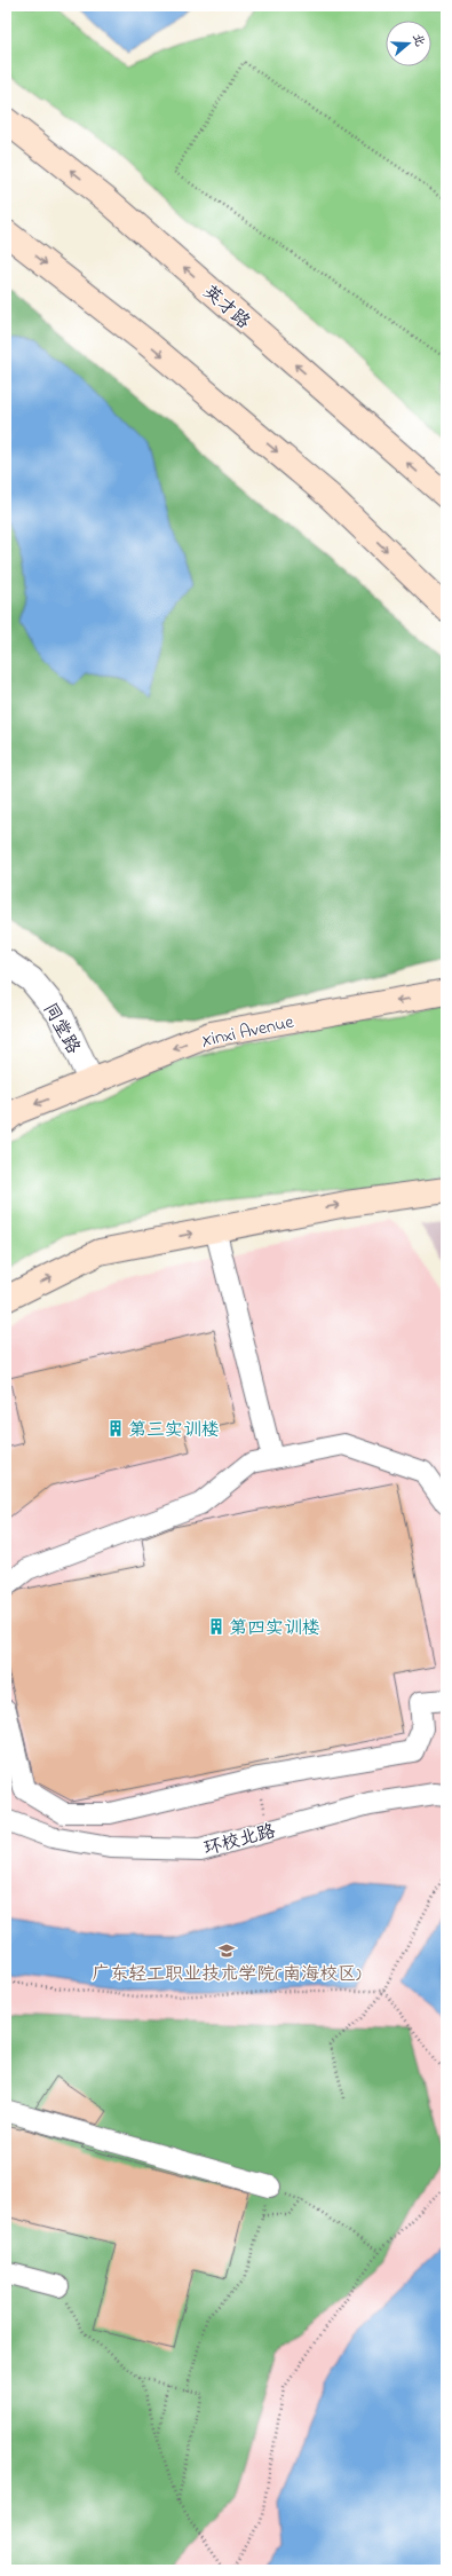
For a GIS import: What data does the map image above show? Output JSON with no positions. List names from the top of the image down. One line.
{"streets":{"main road":["英才路","Xinxi Avenue"],"street":["同堂路","环校北路"]},"crossings":[["同堂路","Xinxi Avenue"]],"places":{"building":["第三实训楼","第四实训楼"],"school or university":["广东轻工职业技术学院(南海校区)"]},"north":"right"}
